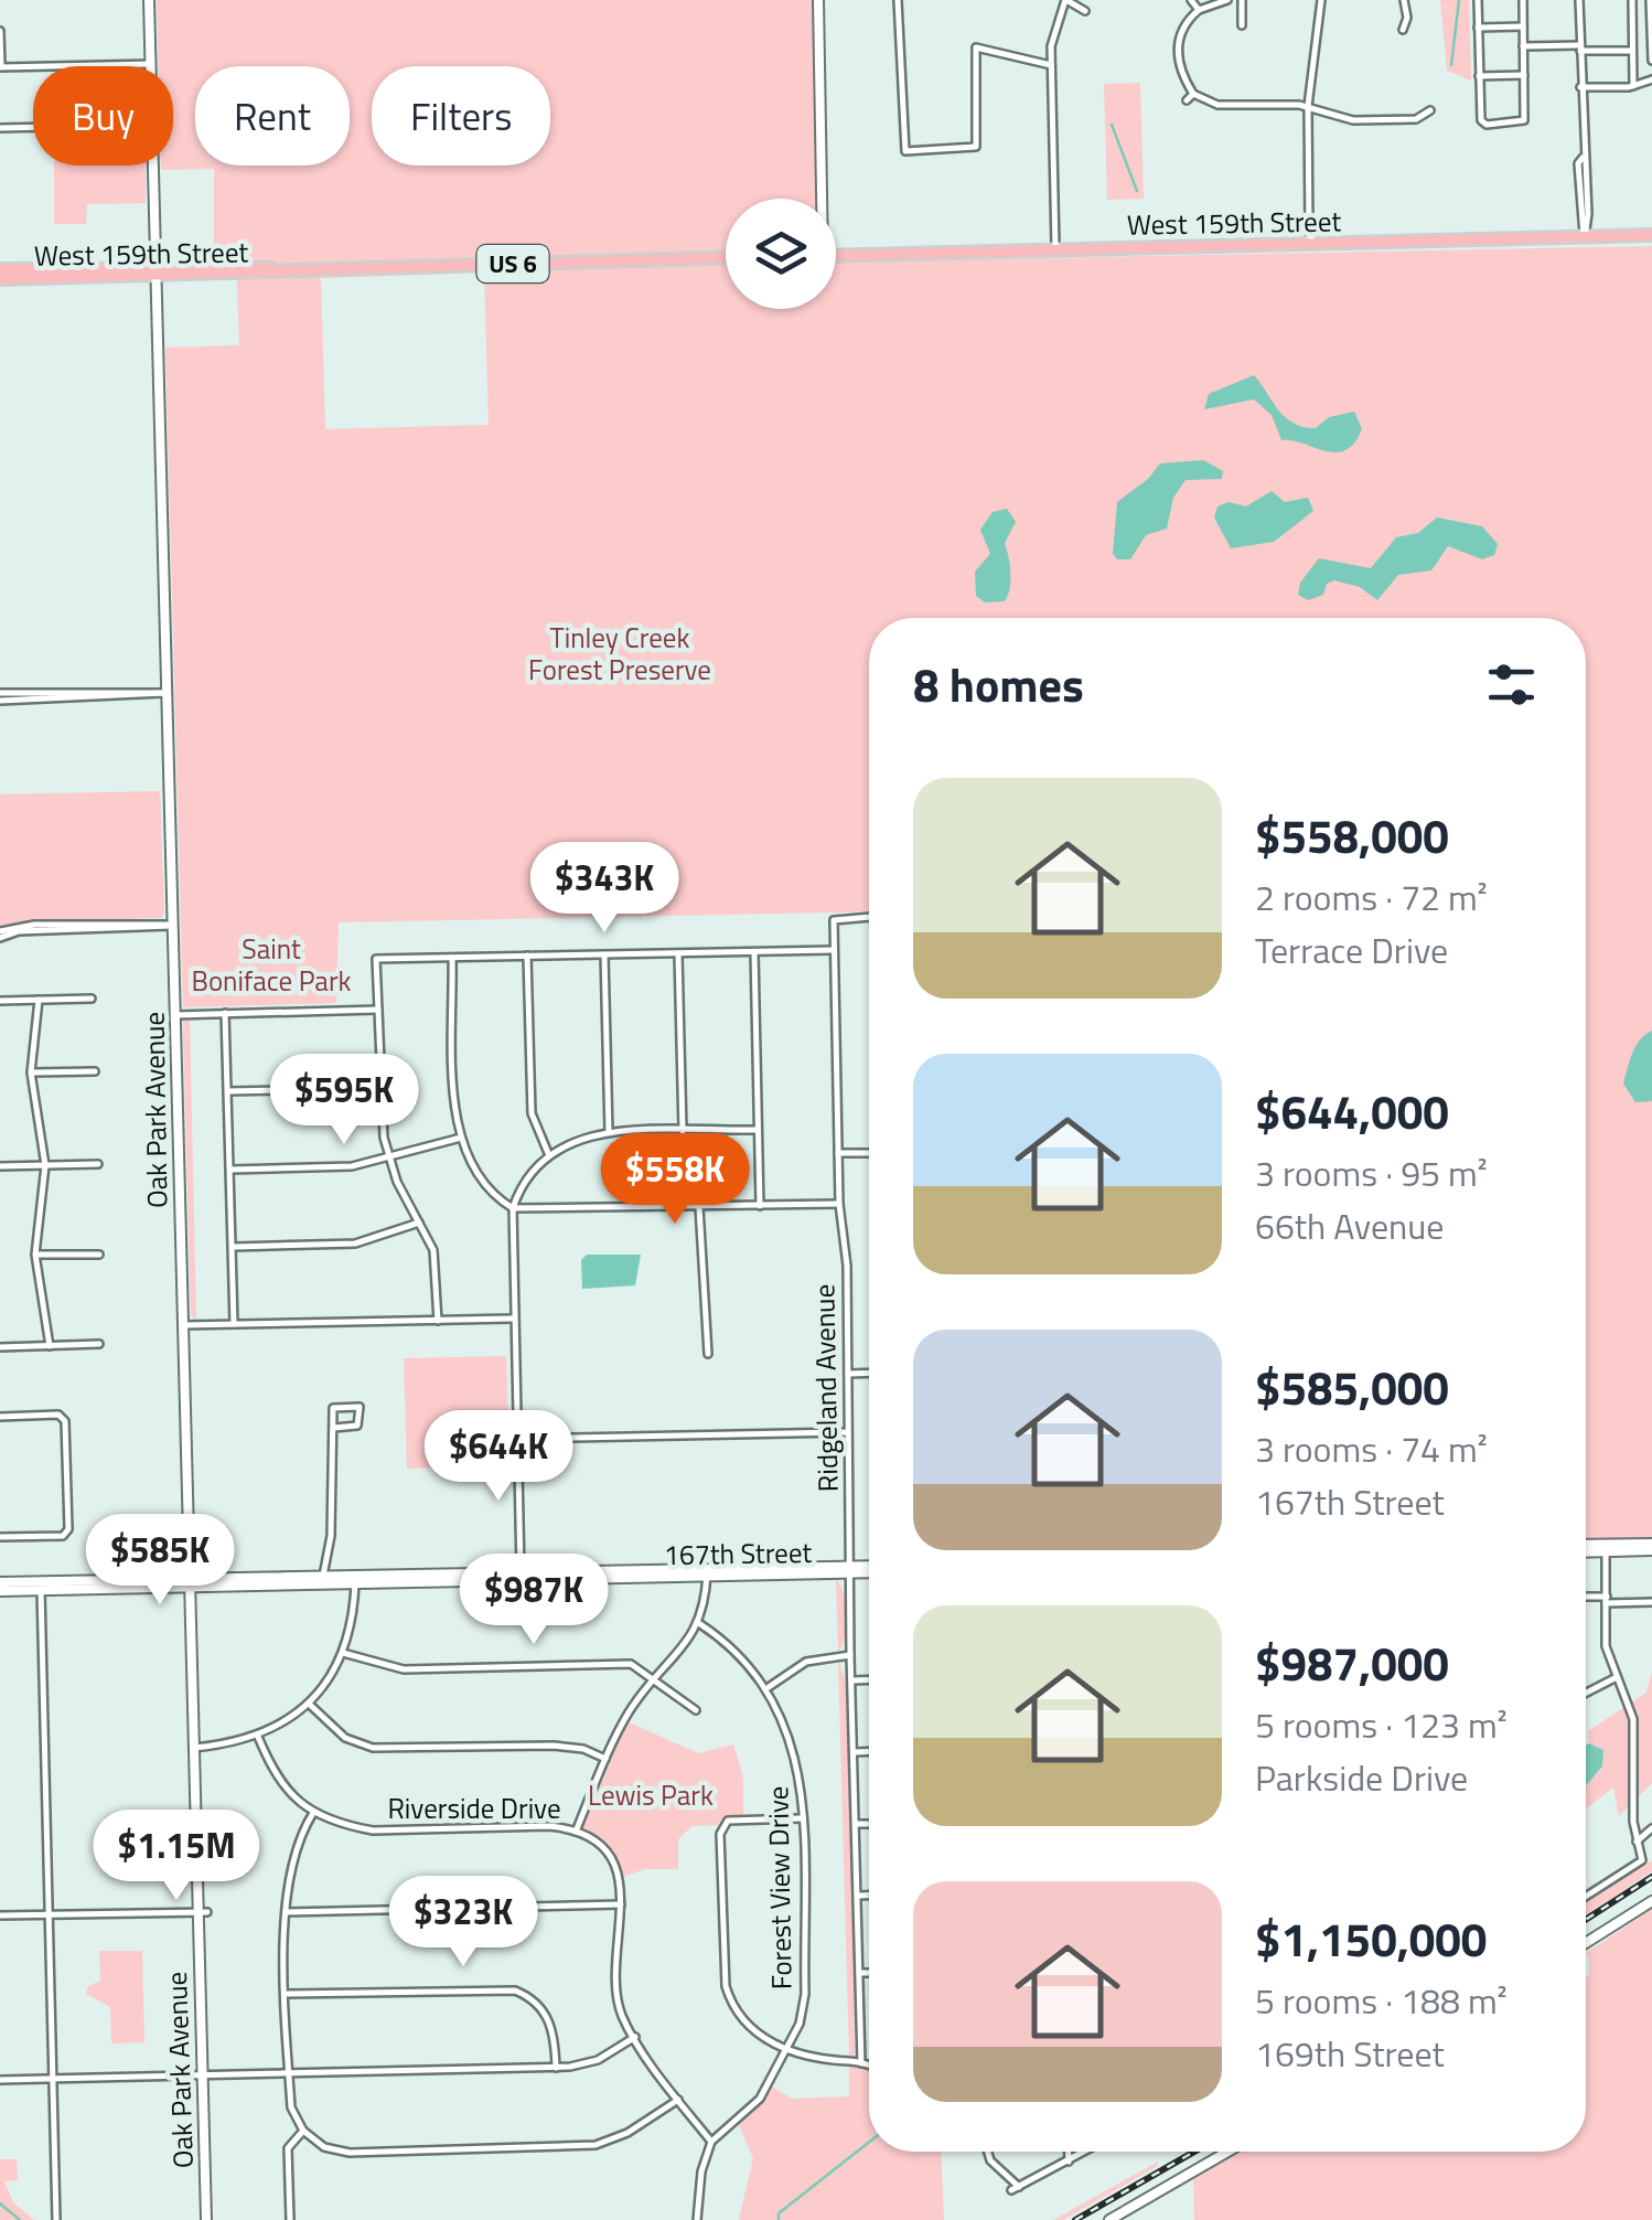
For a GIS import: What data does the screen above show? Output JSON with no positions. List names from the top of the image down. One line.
{"streets":{"main road":["West 159th Street","US 6"],"street":["Oak Park Avenue","Ridgeland Avenue","167th Street","Riverside Drive","Forest View Drive"]},"crossings":[["West 159th Street","Oak Park Avenue"],["Oak Park Avenue","167th Street"],["Ridgeland Avenue","167th Street"],["Riverside Drive","Forest View Drive"]],"parks":["Tinley Creek Forest Preserve","Saint Boniface Park","Lewis Park"],"page":{"chip":["Buy","Rent","Filters"],"heading":"8 homes","list":[{"name":"$558,000","note":"2 rooms · 72 m² · Terrace Drive"},{"name":"$644,000","note":"3 rooms · 95 m² · 66th Avenue"},{"name":"$585,000","note":"3 rooms · 74 m² · 167th Street"},{"name":"$987,000","note":"5 rooms · 123 m² · Parkside Drive"},{"name":"$1,150,000","note":"5 rooms · 188 m² · 169th Street"}],"price":["$343K","$595K","$558K","$644K","$585K","$987K","$1.15M","$323K"]}}
